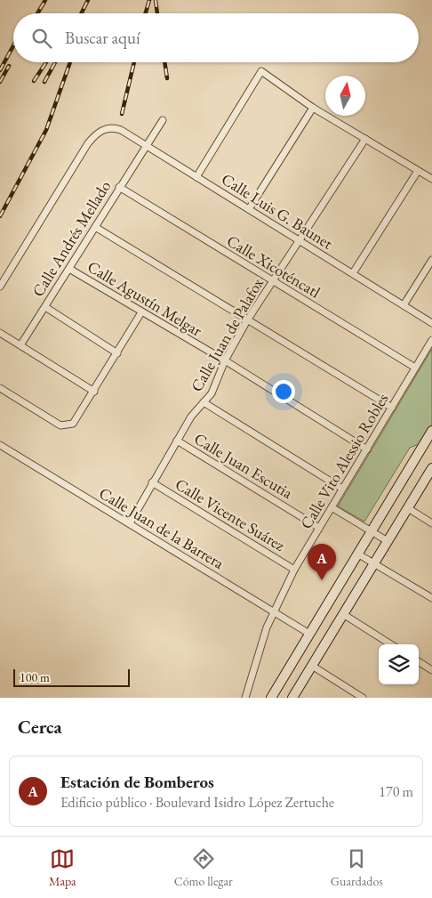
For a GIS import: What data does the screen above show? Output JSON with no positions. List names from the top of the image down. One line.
{"streets":{"street":["Calle Luis G. Baunet","Calle Andrés Mellado","Calle Xicoténcatl","Calle Agustín Melgar","Calle Juan de Palafox","Calle Vito Alessio Robles","Calle Juan Escutia","Calle Vicente Suárez","Calle Juan de la Barrera"]},"crossings":[["Calle Luis G. Baunet","Calle Andrés Mellado"],["Calle Luis G. Baunet","Calle Juan de Palafox"],["Calle Andrés Mellado","Calle Xicoténcatl"],["Calle Andrés Mellado","Calle Agustín Melgar"],["Calle Xicoténcatl","Calle Juan de Palafox"],["Calle Xicoténcatl","Calle Vito Alessio Robles"],["Calle Agustín Melgar","Calle Juan de Palafox"],["Calle Agustín Melgar","Calle Vito Alessio Robles"],["Calle Juan de Palafox","Calle Juan Escutia"],["Calle Juan de Palafox","Calle Vicente Suárez"],["Calle Juan de Palafox","Calle Juan de la Barrera"],["Calle Vito Alessio Robles","Calle Juan Escutia"],["Calle Vito Alessio Robles","Calle Vicente Suárez"],["Calle Vito Alessio Robles","Calle Juan de la Barrera"]],"scale_bar":"100 m","north":"top","page":{"search":"Buscar aquí","pins":"A","scale":"100 m","heading":"Cerca","list":[{"mark":"A","name":"Estación de Bomberos","note":"Edificio público · Boulevard Isidro López Zertuche","value":"170 m"}],"nav":["Mapa","Cómo llegar","Guardados"]}}
